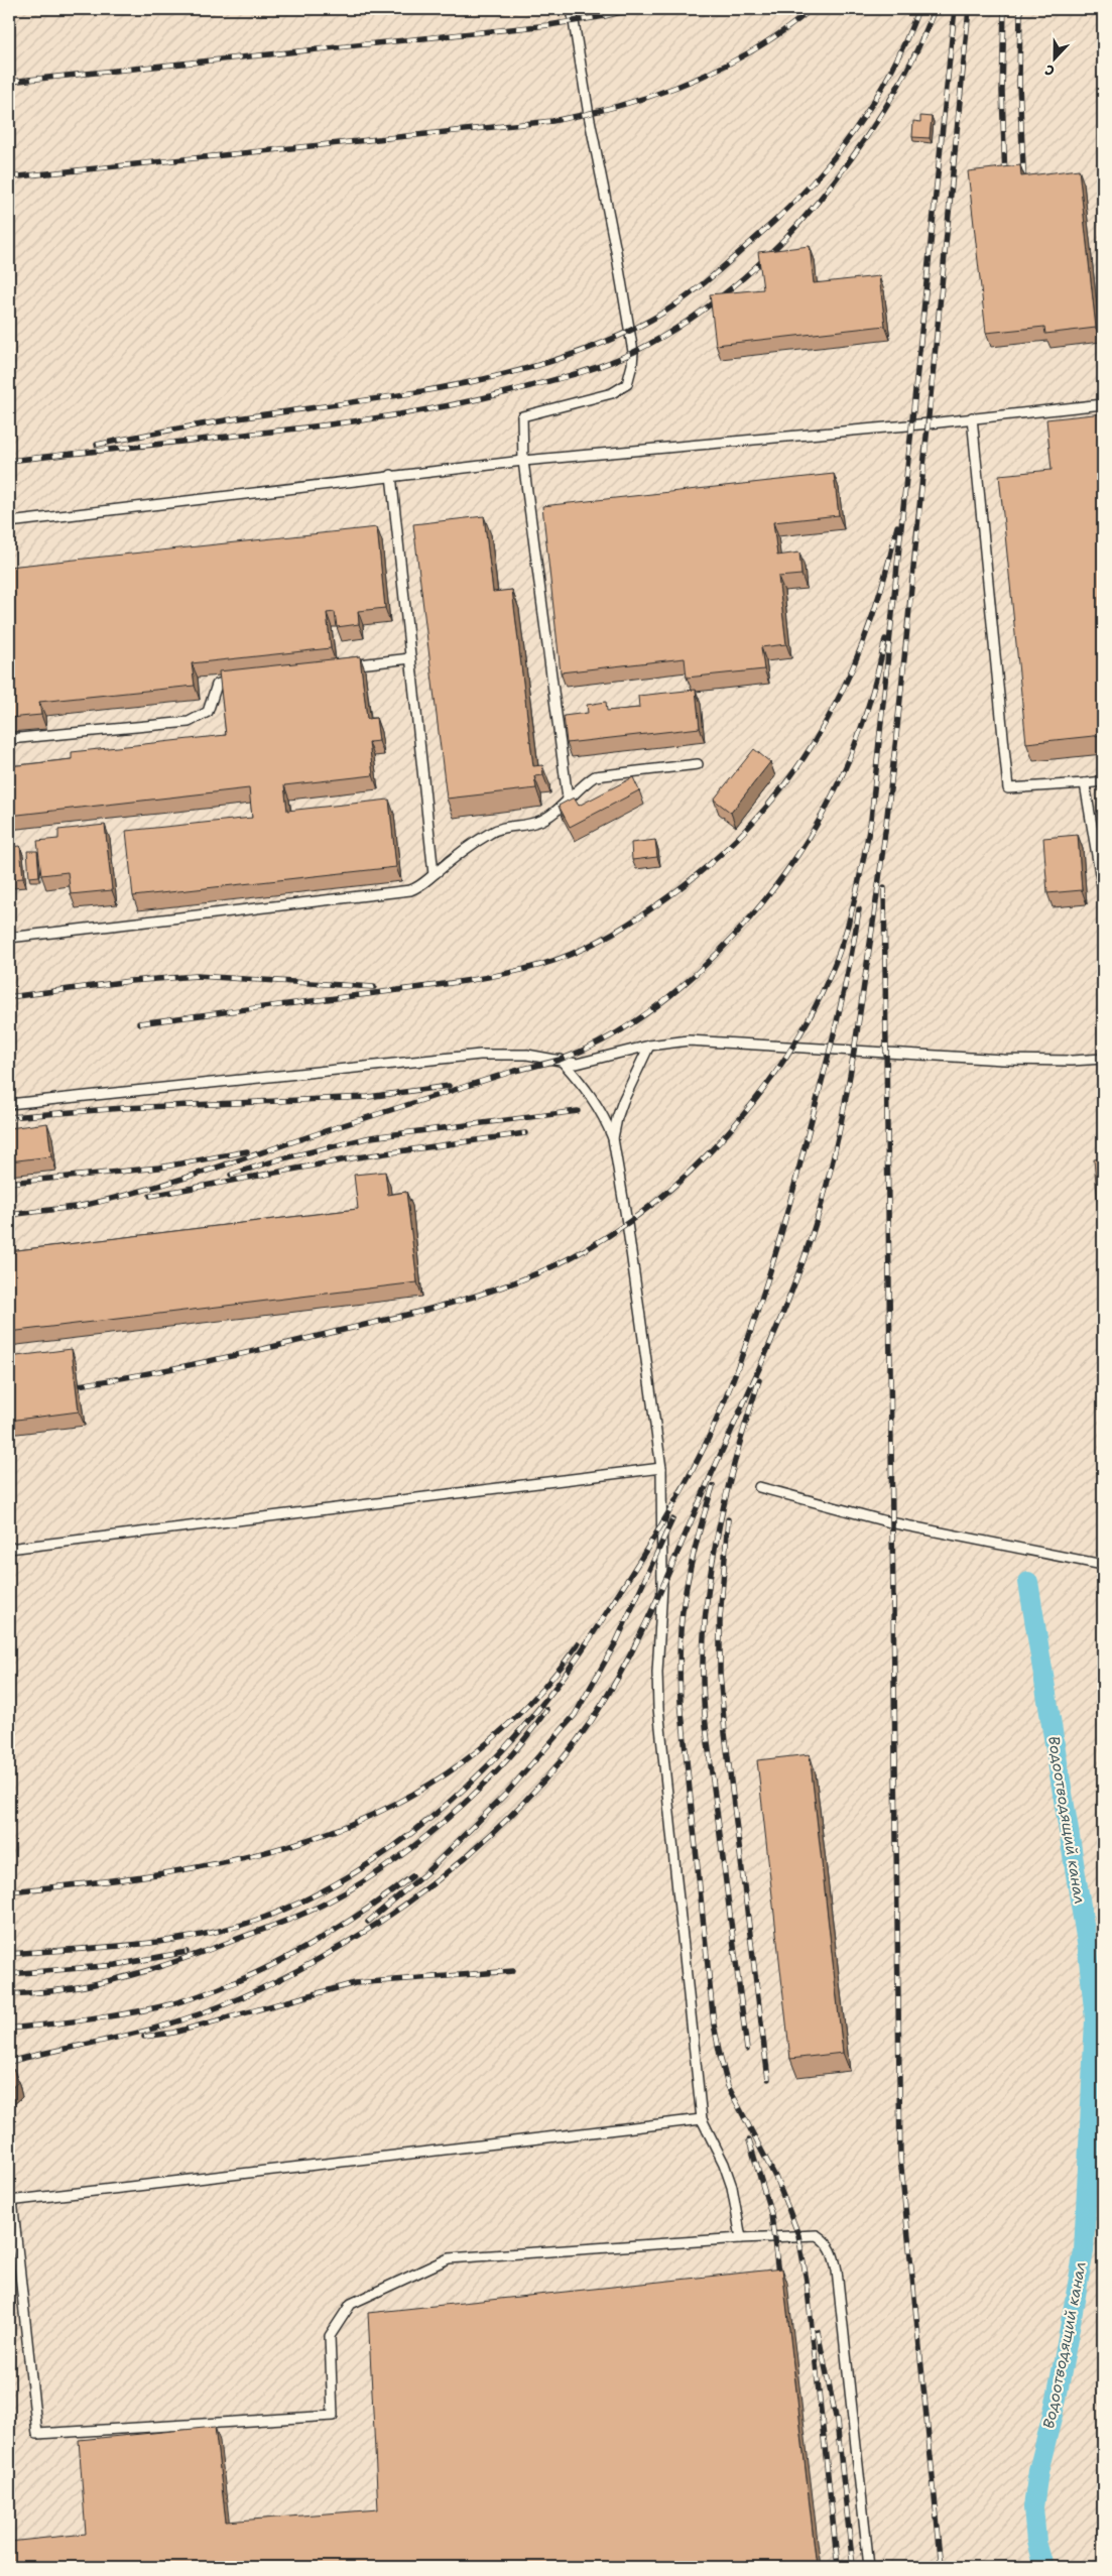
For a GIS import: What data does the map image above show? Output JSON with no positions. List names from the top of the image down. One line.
{"water":["Водоотводящий канал"],"north":"bottom"}
